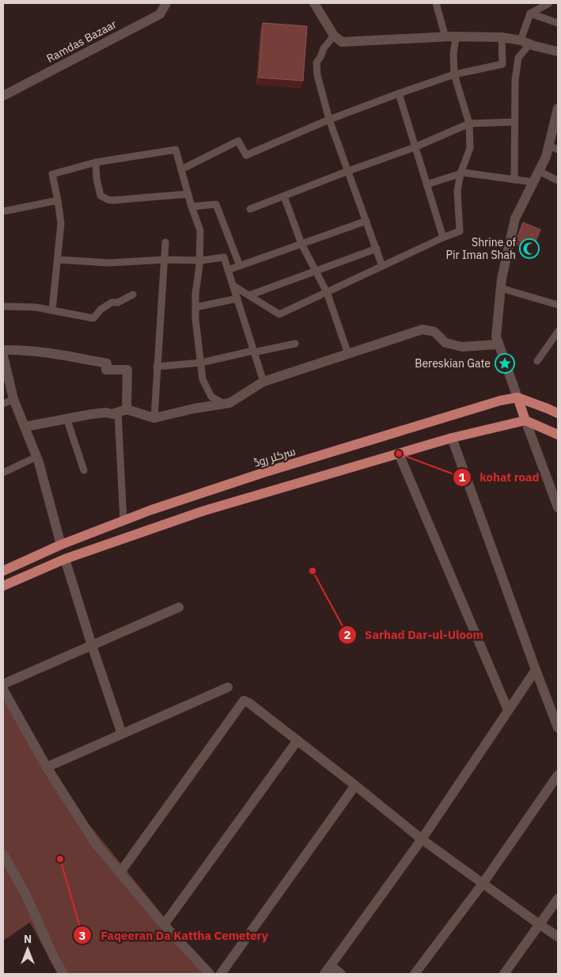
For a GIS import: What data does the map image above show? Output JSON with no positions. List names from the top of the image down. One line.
{"streets":{"main road":["سرکلر روڈ"],"street":["Ramdas Bazaar"]},"places":{"mosque":["Shrine of Pir Iman Shah"],"place":["Bereskian Gate"],"other":["kohat road","Sarhad Dar-ul-Uloom","Faqeeran Da Kattha Cemetery"]},"north":"top"}
